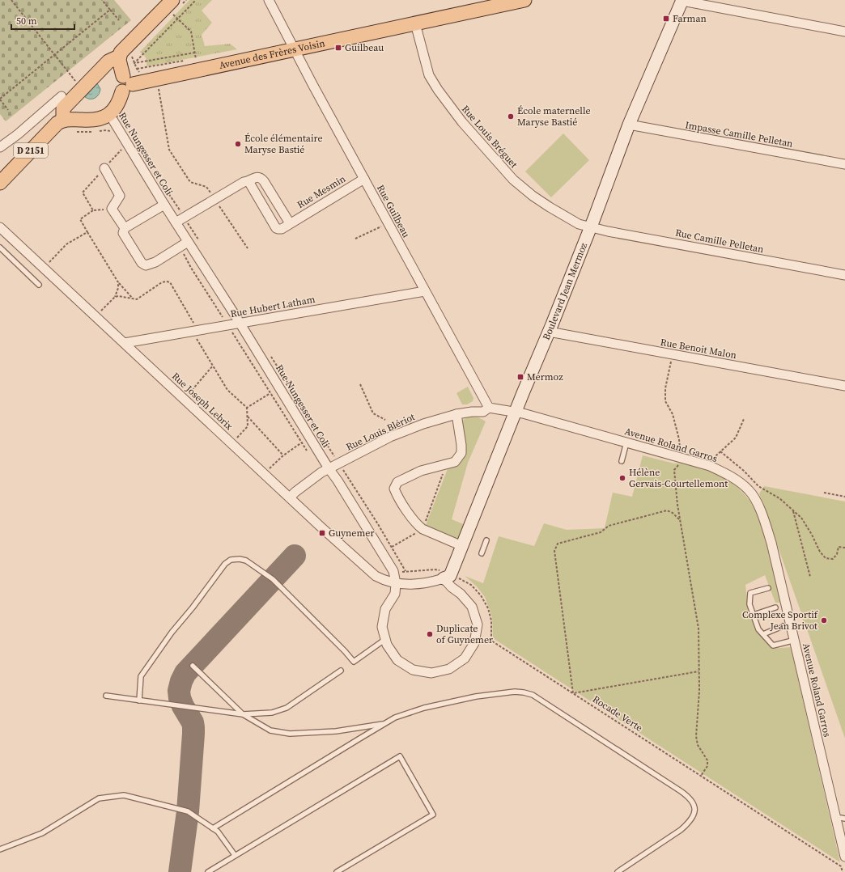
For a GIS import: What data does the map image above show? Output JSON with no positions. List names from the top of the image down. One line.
{"streets":{"main road":["Avenue des Frères Voisin","D 2151"],"street":["Impasse Camille Pelletan","Rue Louis Bréguet","Rue Nungesser et Coli","Rue Mesmin","Rue Guilbeau","Rue Camille Pelletan","Boulevard Jean Mermoz","Rue Hubert Latham","Rue Benoit Malon","Rue Joseph Lebrix","Rue Louis Blériot","Avenue Roland Garros"],"path":["Rocade Verte"]},"crossings":[["Avenue des Frères Voisin","Rue Louis Bréguet"],["Avenue des Frères Voisin","Rue Guilbeau"],["Impasse Camille Pelletan","Boulevard Jean Mermoz"],["Rue Louis Bréguet","Rue Camille Pelletan"],["Rue Louis Bréguet","Boulevard Jean Mermoz"],["Rue Nungesser et Coli","Boulevard Jean Mermoz"],["Rue Nungesser et Coli","Rue Hubert Latham"],["Rue Nungesser et Coli","Rue Joseph Lebrix"],["Rue Nungesser et Coli","Rue Louis Blériot"],["Rue Nungesser et Coli","Rocade Verte"],["Rue Mesmin","Rue Guilbeau"],["Rue Guilbeau","Rue Hubert Latham"],["Rue Guilbeau","Rue Louis Blériot"],["Rue Camille Pelletan","Boulevard Jean Mermoz"],["Boulevard Jean Mermoz","Rue Benoit Malon"],["Boulevard Jean Mermoz","Rue Joseph Lebrix"],["Boulevard Jean Mermoz","Avenue Roland Garros"],["Boulevard Jean Mermoz","Rocade Verte"],["Rue Hubert Latham","Rue Joseph Lebrix"],["Rue Joseph Lebrix","Rue Louis Blériot"],["Rue Joseph Lebrix","Rocade Verte"]],"places":{"transit":["Farman","Guilbeau","Mermoz","Guynemer"],"other":["École maternelle Maryse Bastié","École élémentaire Maryse Bastié","Hélène Gervais-Courtellemont","Complexe Sportif Jean Brivot","Duplicate of Guynemer"]},"scale_bar":"50 m"}
